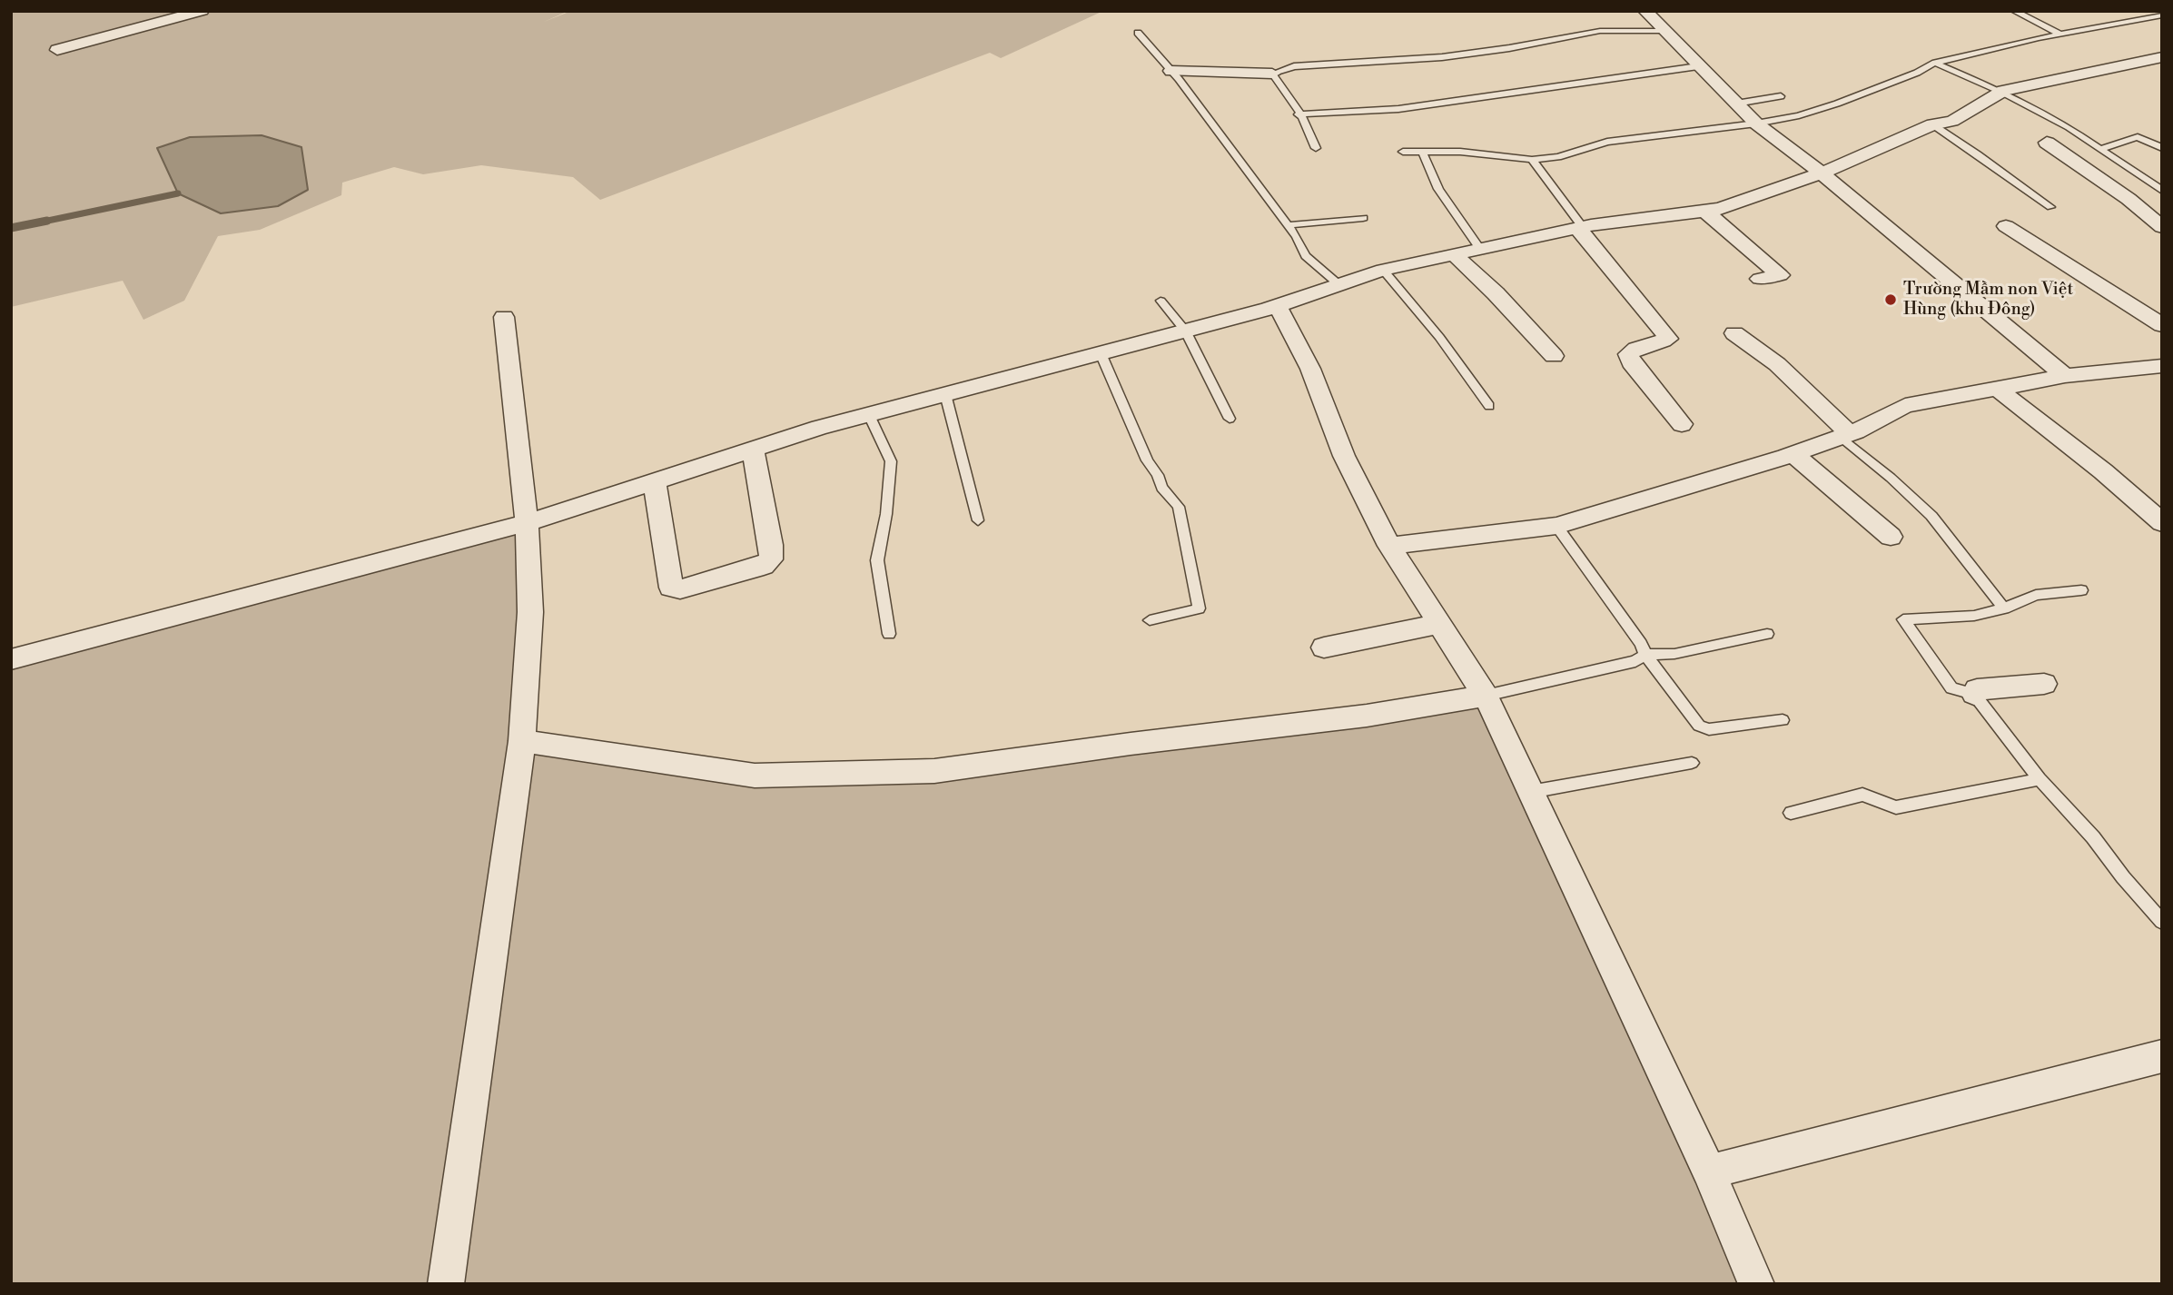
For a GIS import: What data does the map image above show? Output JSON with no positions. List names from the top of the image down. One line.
{"places":["Trường Mầm non Việt Hùng (khu Đông)"]}
